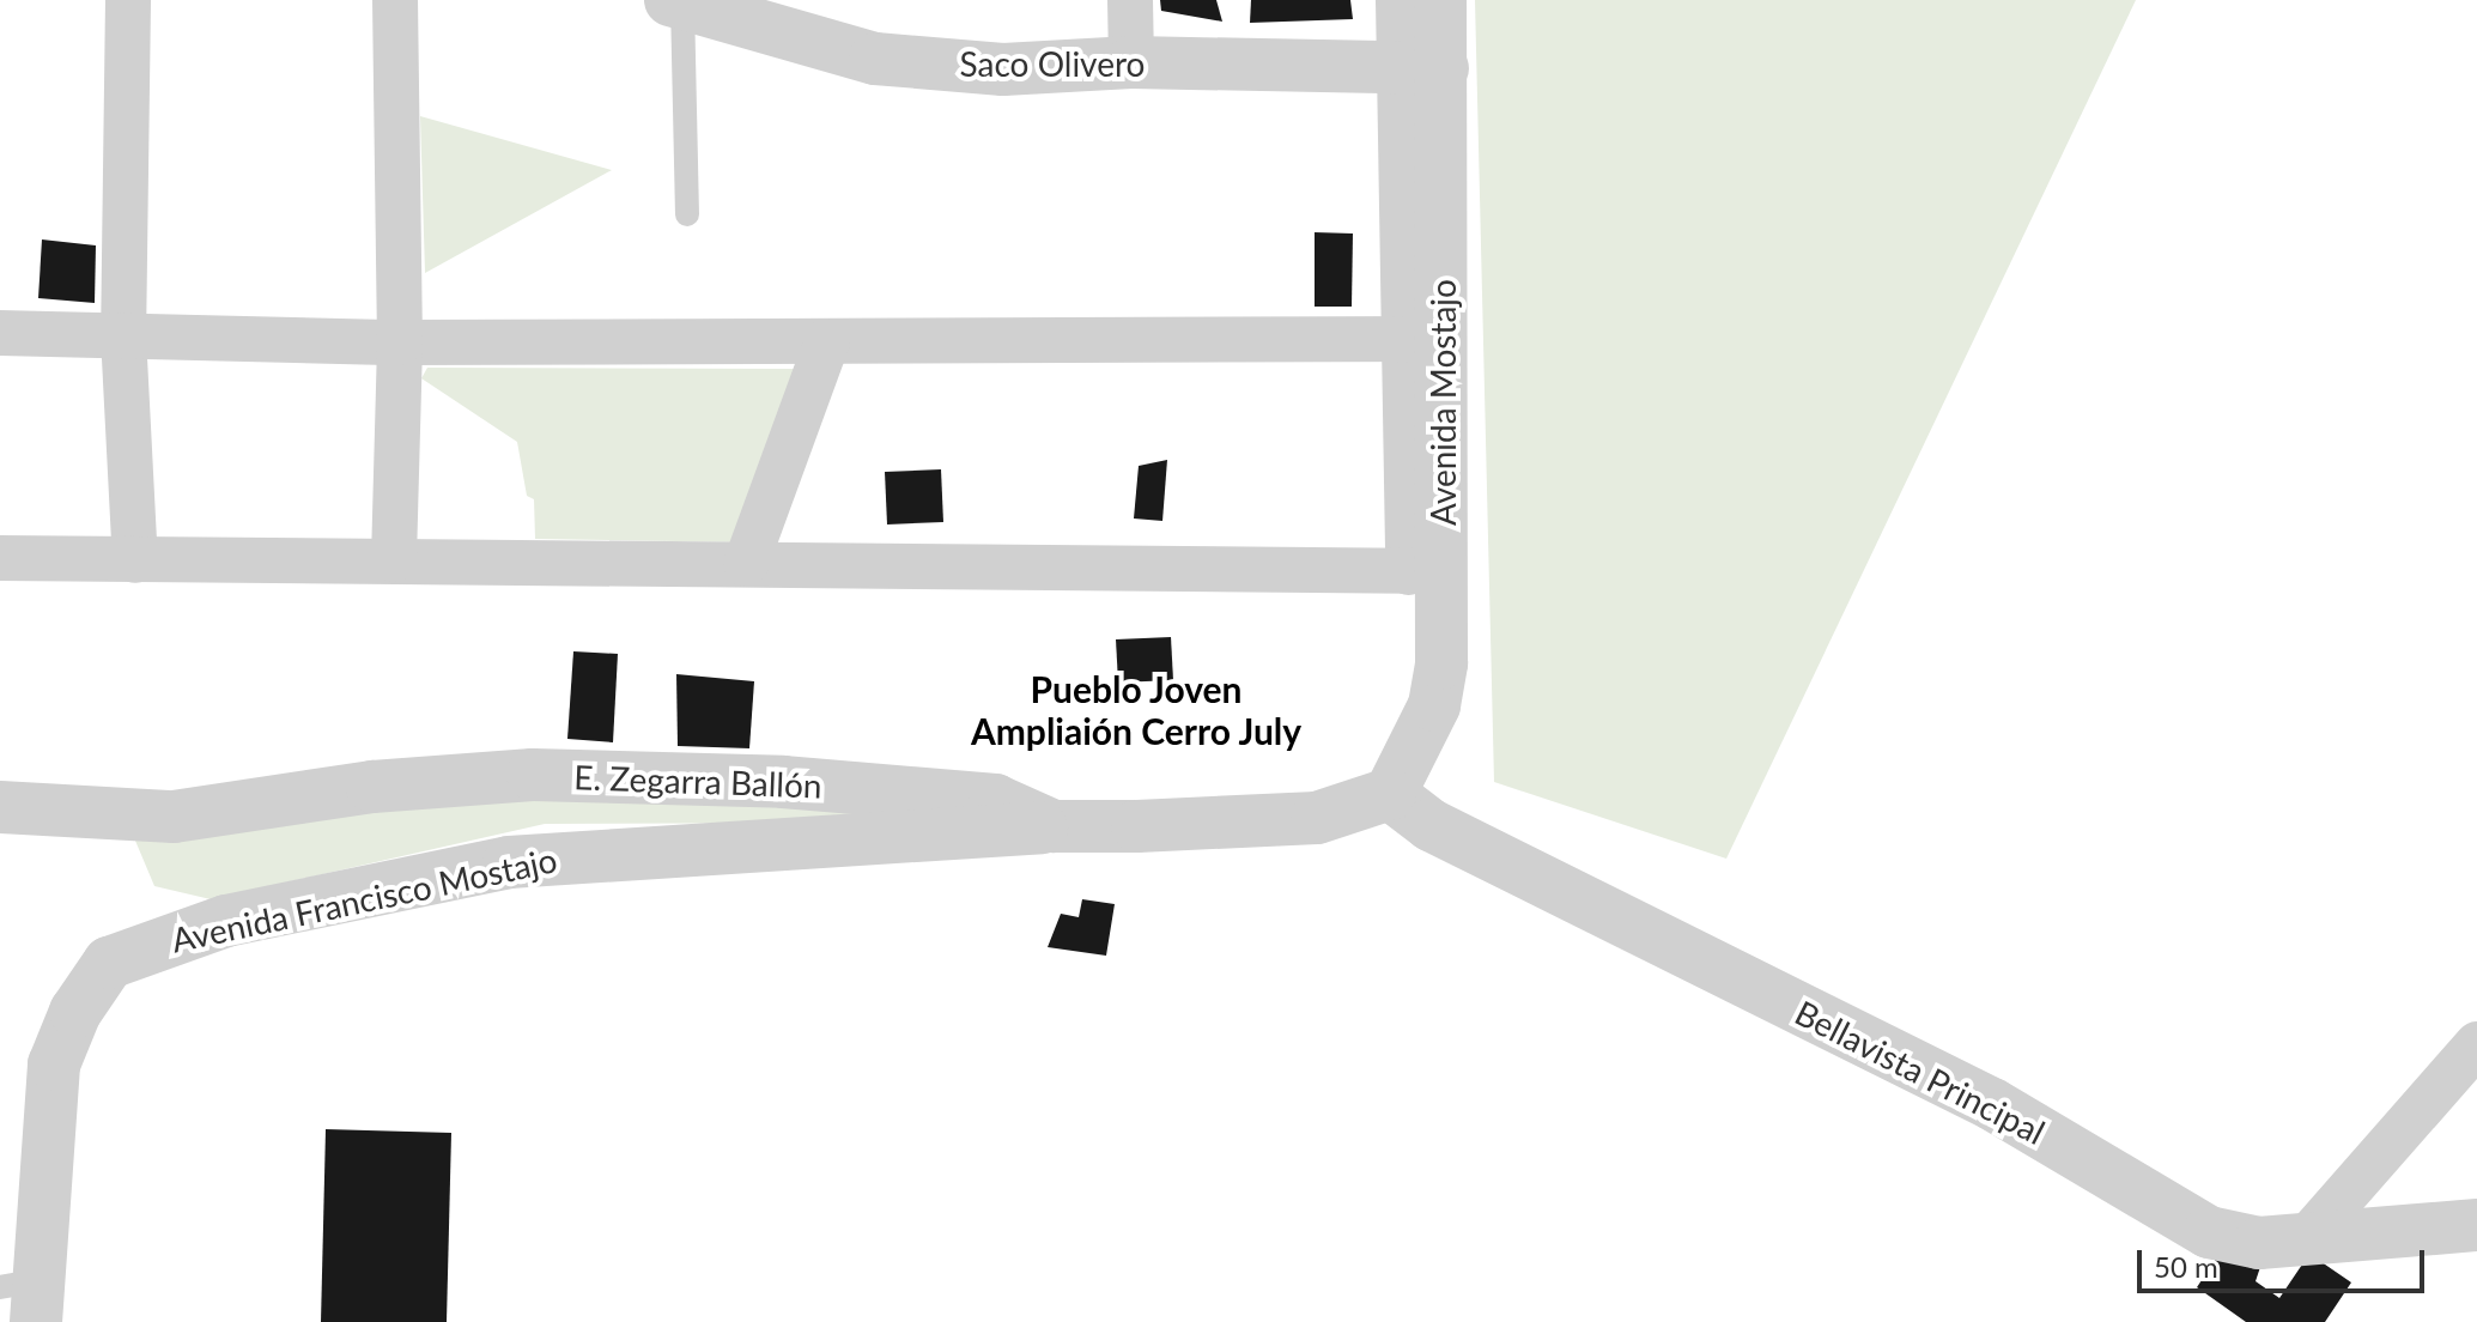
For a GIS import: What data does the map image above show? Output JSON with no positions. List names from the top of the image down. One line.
{"streets":{"street":["Saco Olivero","Avenida Mostajo","E. Zegarra Ballón","Avenida Francisco Mostajo","Bellavista Principal"]},"crossings":[["Saco Olivero","Avenida Mostajo"],["Avenida Mostajo","E. Zegarra Ballón"],["Avenida Mostajo","Bellavista Principal"],["E. Zegarra Ballón","Avenida Francisco Mostajo"],["E. Zegarra Ballón","Bellavista Principal"]],"districts":["Pueblo Joven Ampliaión Cerro July"],"scale_bar":"50 m"}
